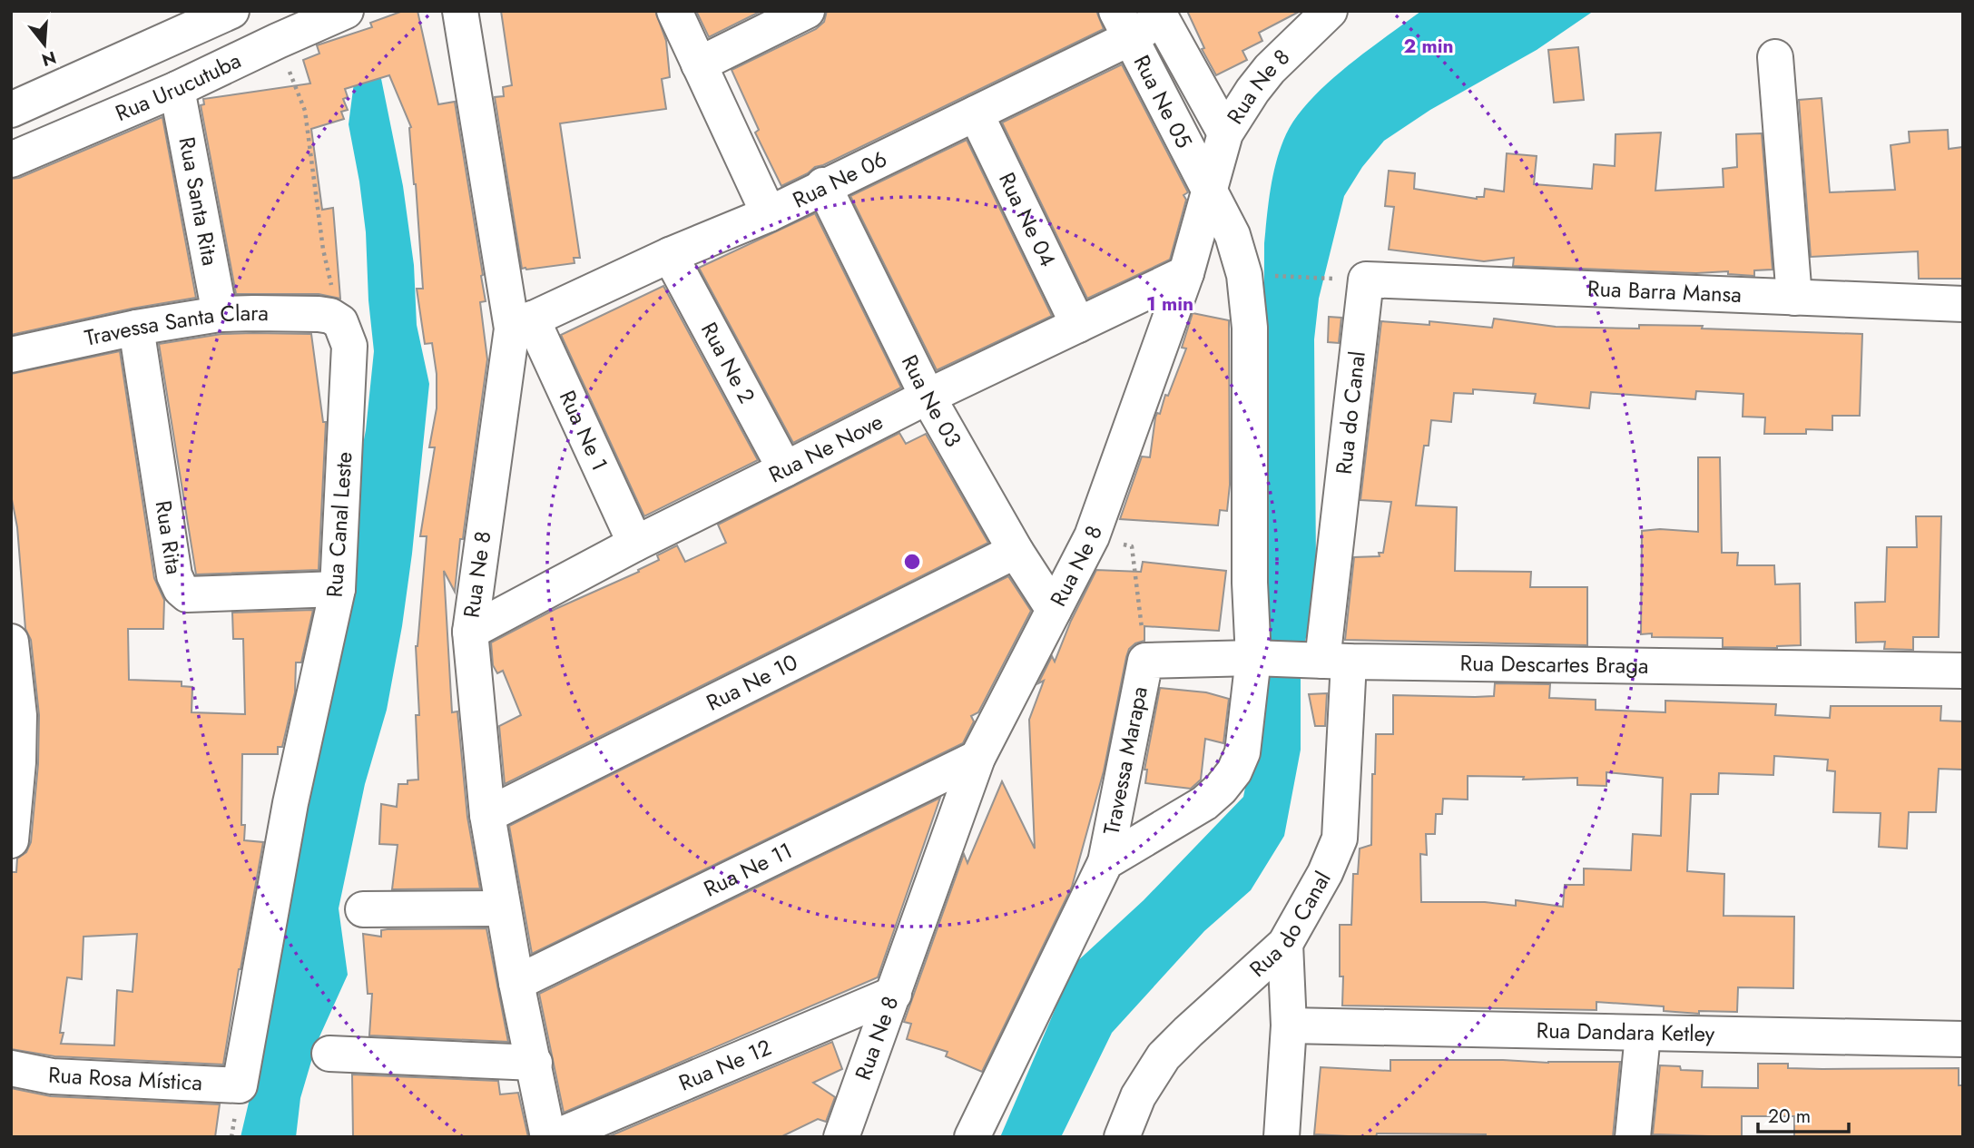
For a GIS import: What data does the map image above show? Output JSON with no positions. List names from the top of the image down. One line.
{"streets":{"street":["Rua Urucutuba","Rua Ne 8","Rua Ne 05","Rua Ne 06","Rua Santa Rita","Rua Ne 04","Rua Barra Mansa","Travessa Santa Clara","Rua Ne 2","Rua Ne 03","Rua do Canal","Rua Ne 1","Rua Ne Nove","Rua Canal Leste","Rua Rita","Rua Descartes Braga","Rua Ne 10","Travessa Marapa","Rua Ne 11","Rua Dandara Ketley","Rua Ne 12","Rua Rosa Mística"]},"crossings":[["Rua Urucutuba","Rua Santa Rita"],["Rua Ne 8","Rua Ne 05"],["Rua Ne 8","Rua Ne 06"],["Rua Ne 8","Rua Ne 03"],["Rua Ne 8","Rua Ne 1"],["Rua Ne 8","Rua Ne Nove"],["Rua Ne 8","Rua Ne 10"],["Rua Ne 8","Rua Ne 11"],["Rua Ne 8","Rua Ne 12"],["Rua Ne 05","Rua Ne 06"],["Rua Ne 05","Rua Descartes Braga"],["Rua Ne 05","Travessa Marapa"],["Rua Ne 06","Rua Ne 04"],["Rua Ne 06","Rua Ne 2"],["Rua Ne 06","Rua Ne 03"],["Rua Ne 06","Rua Ne 1"],["Rua Santa Rita","Travessa Santa Clara"],["Rua Ne 04","Rua Ne Nove"],["Rua Barra Mansa","Rua do Canal"],["Travessa Santa Clara","Rua Canal Leste"],["Travessa Santa Clara","Rua Rita"],["Rua Ne 2","Rua Ne Nove"],["Rua Ne 03","Rua Ne Nove"],["Rua Ne 03","Rua Ne 10"],["Rua do Canal","Rua Descartes Braga"],["Rua Ne 1","Rua Ne Nove"],["Rua Canal Leste","Rua Rita"],["Rua Canal Leste","Rua Rosa Mística"],["Rua Descartes Braga","Travessa Marapa"]],"scale_bar":"20 m","north":"bottom","rings":["2 min","1 min"]}
